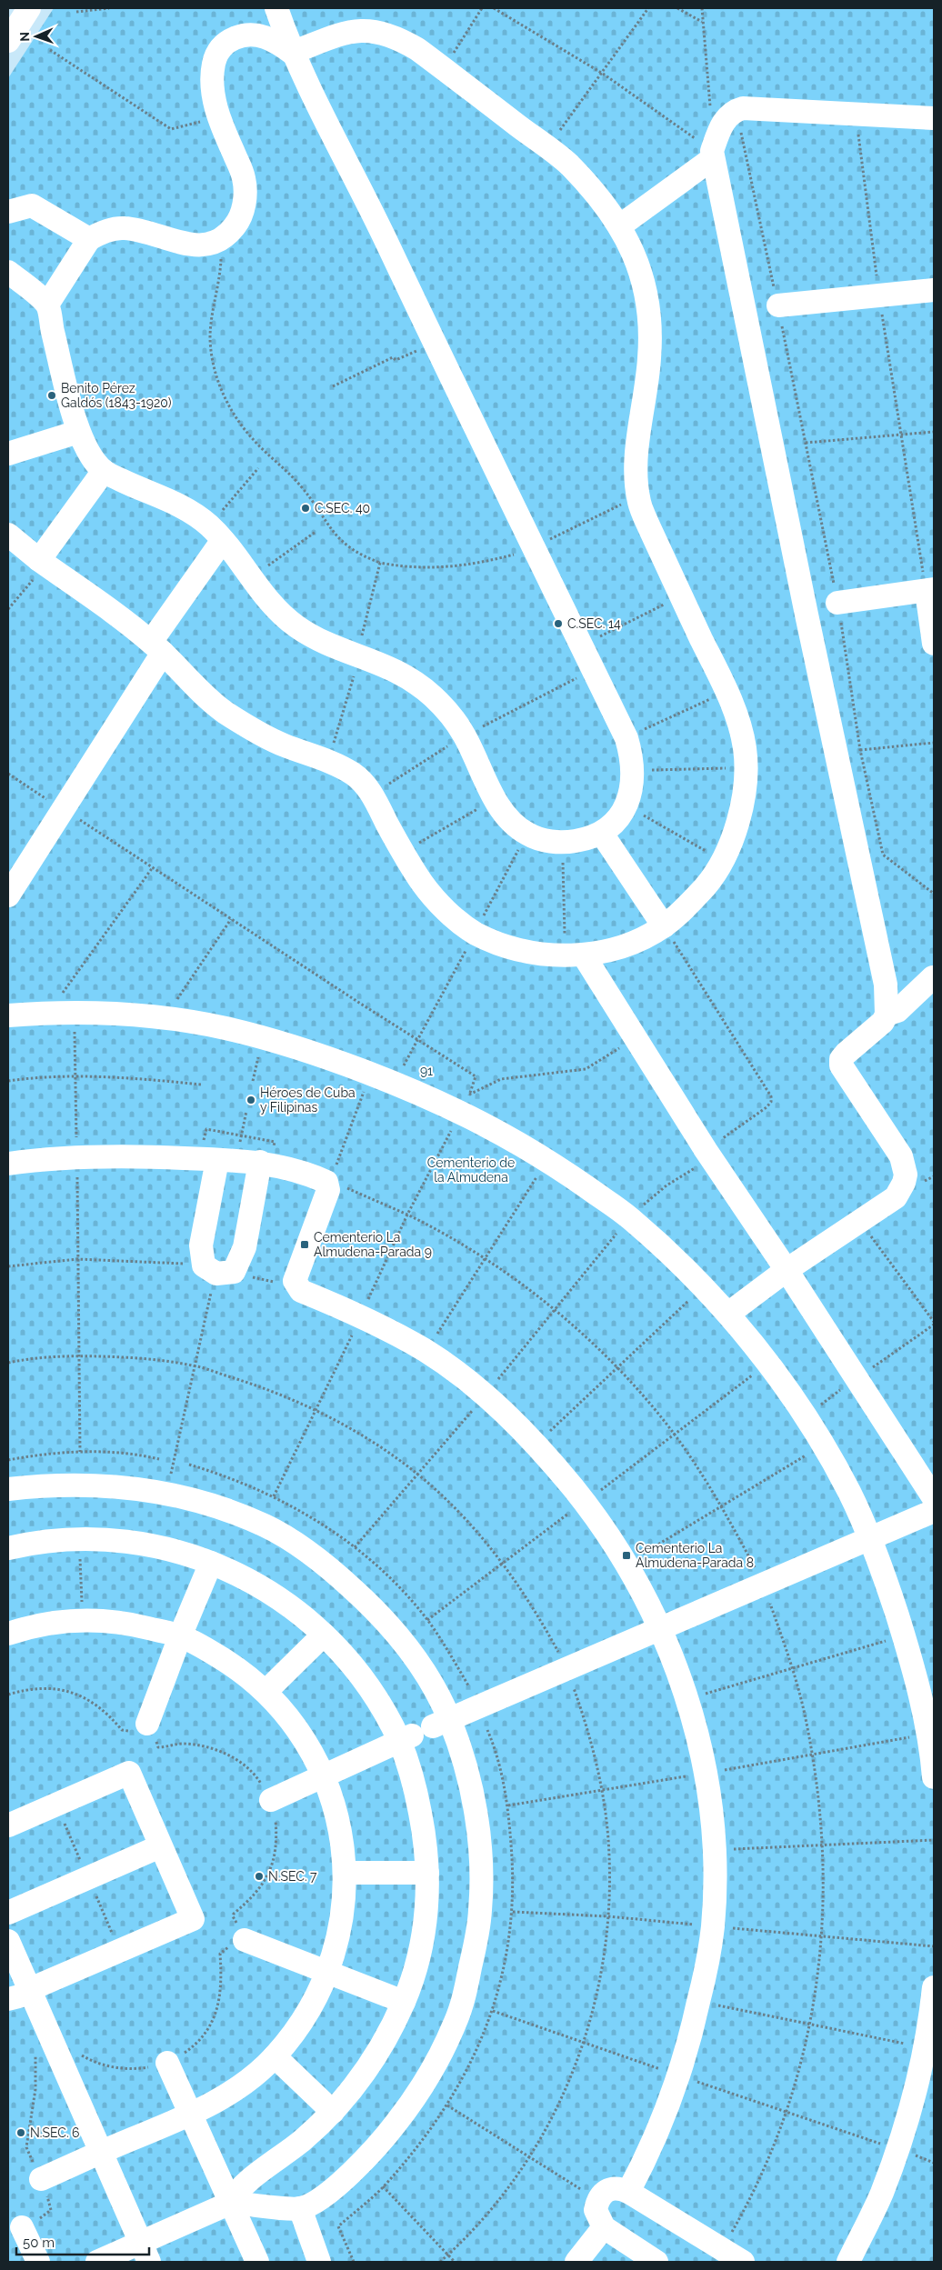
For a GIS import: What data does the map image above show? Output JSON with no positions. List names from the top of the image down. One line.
{"parks":["91","Cementerio de la Almudena"],"places":{"other":["Benito Pérez Galdós (1843-1920)","C.SEC. 40","C.SEC. 14","Héroes de Cuba y Filipinas","N.SEC. 7","N.SEC. 6"],"transit":["Cementerio La Almudena-Parada 9","Cementerio La Almudena-Parada 8"]},"scale_bar":"50 m","north":"left"}
